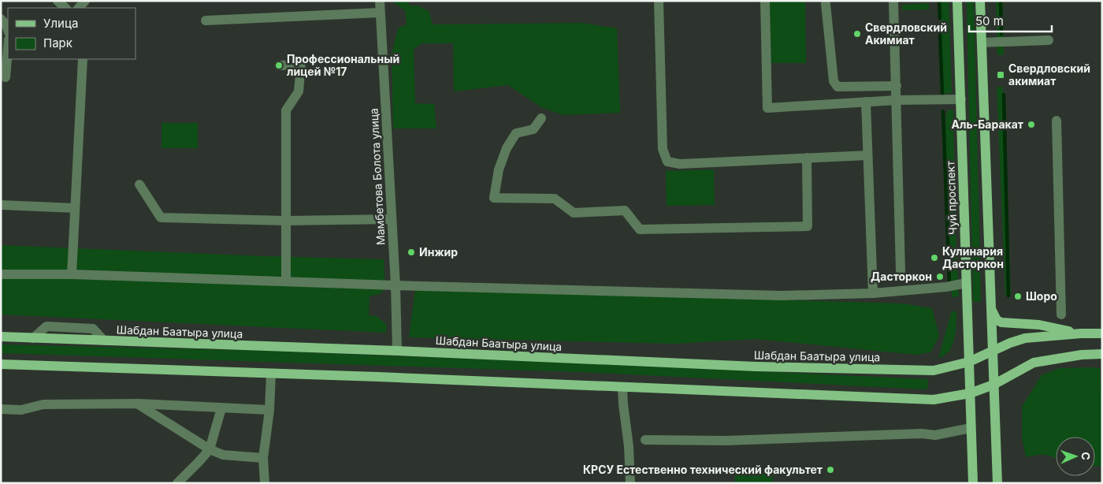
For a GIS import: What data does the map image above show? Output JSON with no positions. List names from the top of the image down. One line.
{"streets":{"main road":["Чуй проспект","Шабдан Баатыра улица"],"street":["Мамбетова Болота улица"]},"crossings":[["Мамбетова Болота улица","Шабдан Баатыра улица"],["Чуй проспект","Шабдан Баатыра улица"]],"places":{"other":["Свердловский Акимиат","Профессиональный лицей №17","Аль-Баракат","Инжир","Кулинария Дасторкон","Дасторкон","Шоро","КРСУ Естественно технический факультет"],"transit":["Свердловский акимиат"]},"legend":["Улица","Парк"],"scale_bar":"50 m","north":"right"}
